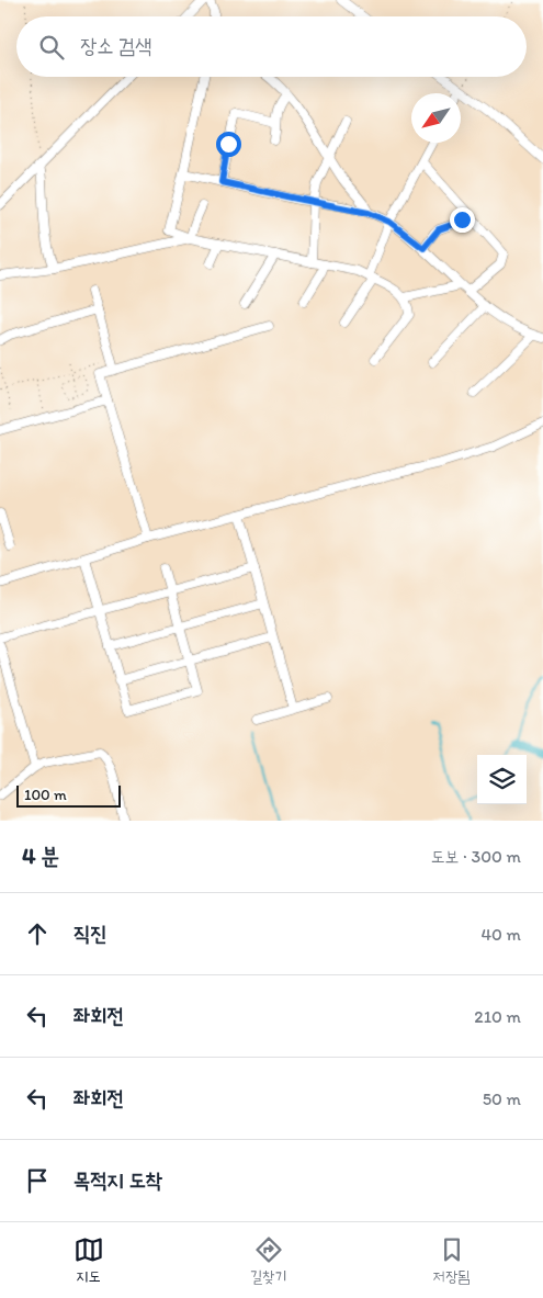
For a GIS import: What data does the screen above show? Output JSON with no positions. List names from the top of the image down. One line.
{"scale_bar":"100 m","north":"bottom left","page":{"search":"장소 검색","scale":"100 m","heading":["4 분","도보 · 300 m"],"list":[["직진","40 m"],["좌회전","210 m"],["좌회전","50 m"],"목적지 도착"],"nav":["지도","길찾기","저장됨"]}}
